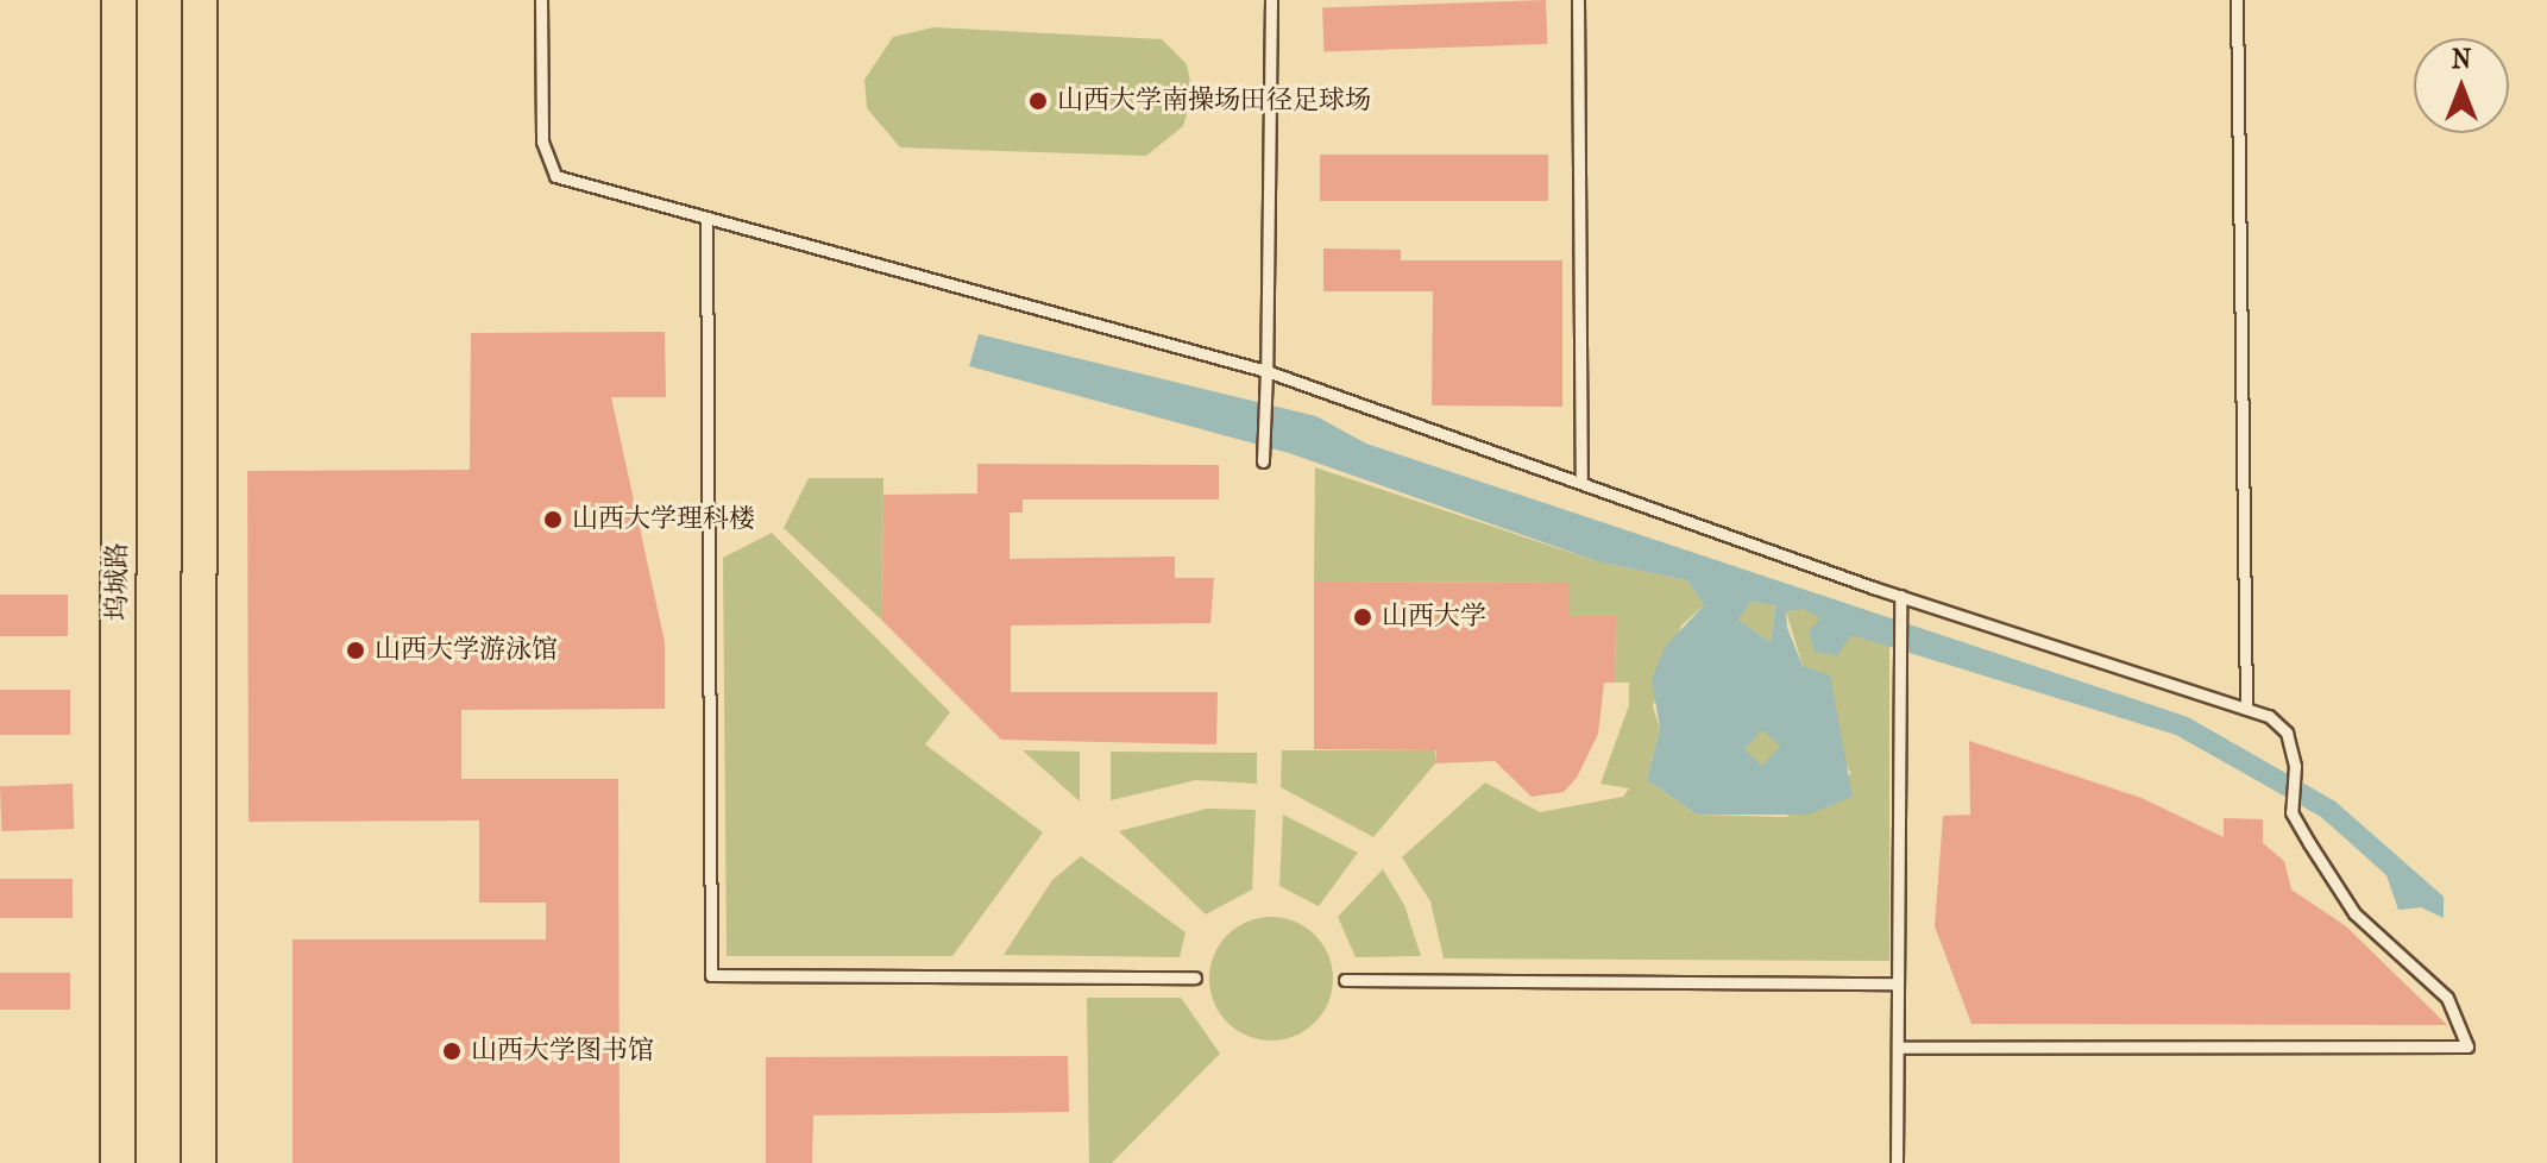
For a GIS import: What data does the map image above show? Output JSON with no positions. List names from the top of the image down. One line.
{"streets":{"main road":["坞城路"]},"places":["山西大学南操场田径足球场","山西大学理科楼","山西大学","山西大学游泳馆","山西大学图书馆"],"north":"top"}
